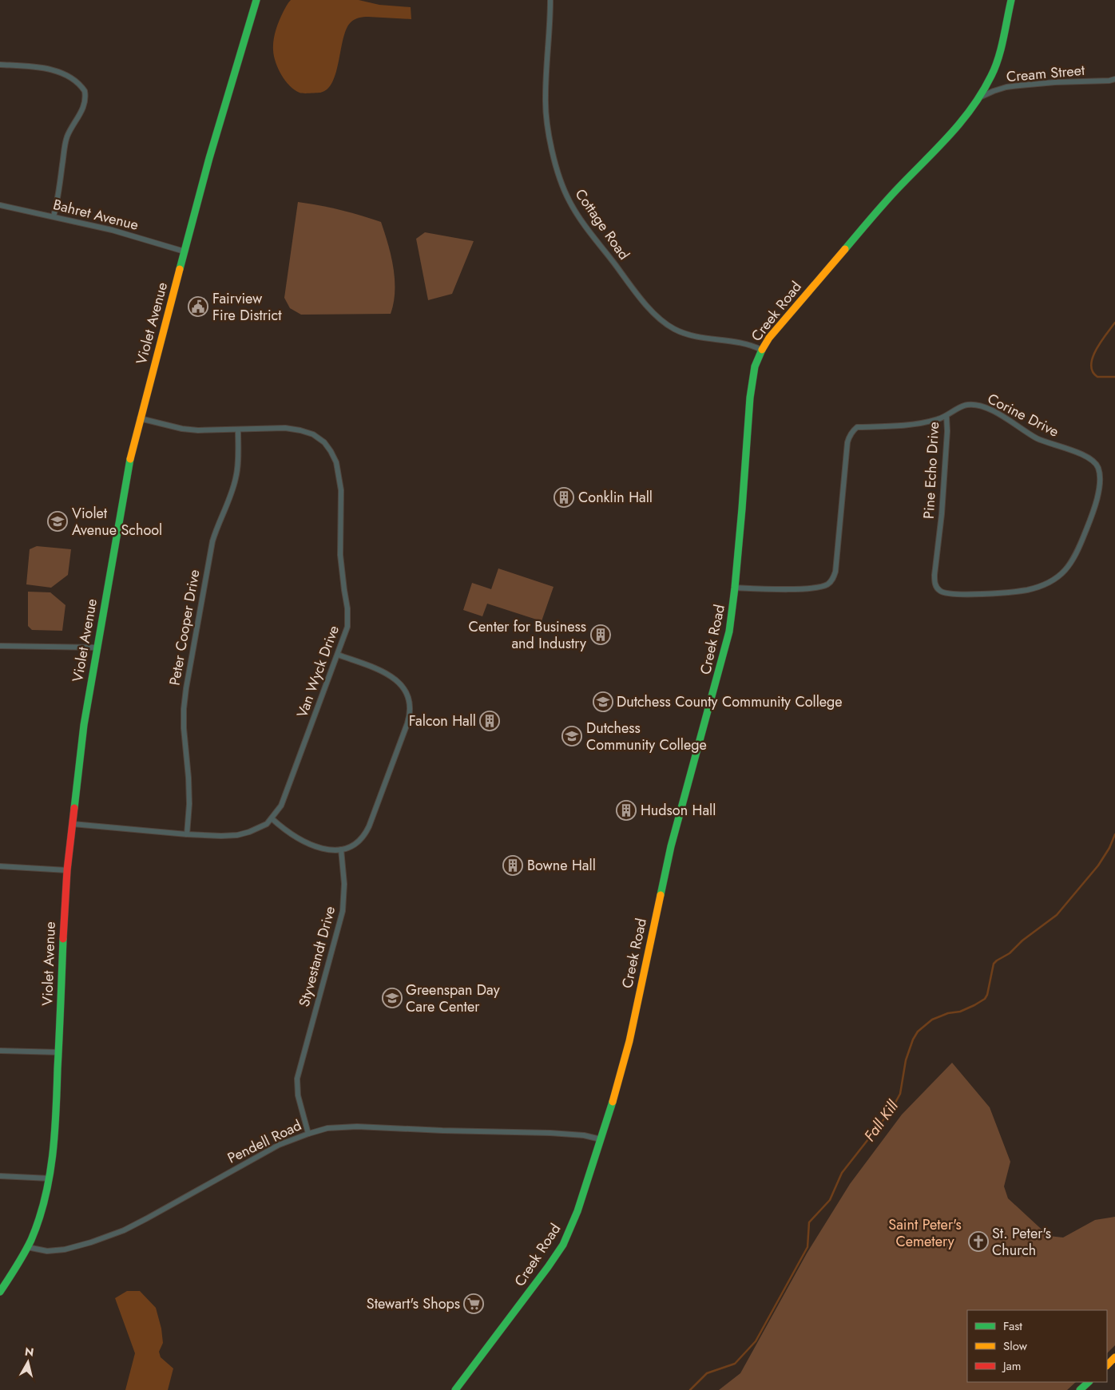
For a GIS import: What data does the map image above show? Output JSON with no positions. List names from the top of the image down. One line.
{"streets":{"street":["Cream Street","Bahret Avenue","Cottage Road","Creek Road","Violet Avenue","Corine Drive","Pine Echo Drive","Peter Cooper Drive","Van Wyck Drive","Styvestandt Drive","Pendell Road"]},"crossings":[["Cream Street","Creek Road"],["Bahret Avenue","Violet Avenue"],["Cottage Road","Creek Road"],["Creek Road","Pine Echo Drive"],["Creek Road","Pendell Road"],["Violet Avenue","Van Wyck Drive"],["Violet Avenue","Pendell Road"],["Corine Drive","Pine Echo Drive"],["Peter Cooper Drive","Van Wyck Drive"],["Styvestandt Drive","Pendell Road"]],"water":["Fall Kill"],"parks":["Saint Peter's Cemetery"],"places":{"public building":["Fairview Fire District"],"building":["Conklin Hall","Center for Business and Industry","Falcon Hall","Hudson Hall","Bowne Hall"],"school or university":["Violet Avenue School","Dutchess County Community College","Dutchess Community College","Greenspan Day Care Center"],"church":["St. Peter's Church"],"supermarket":["Stewart's Shops"]},"legend":["Fast","Slow","Jam"],"north":"top"}
